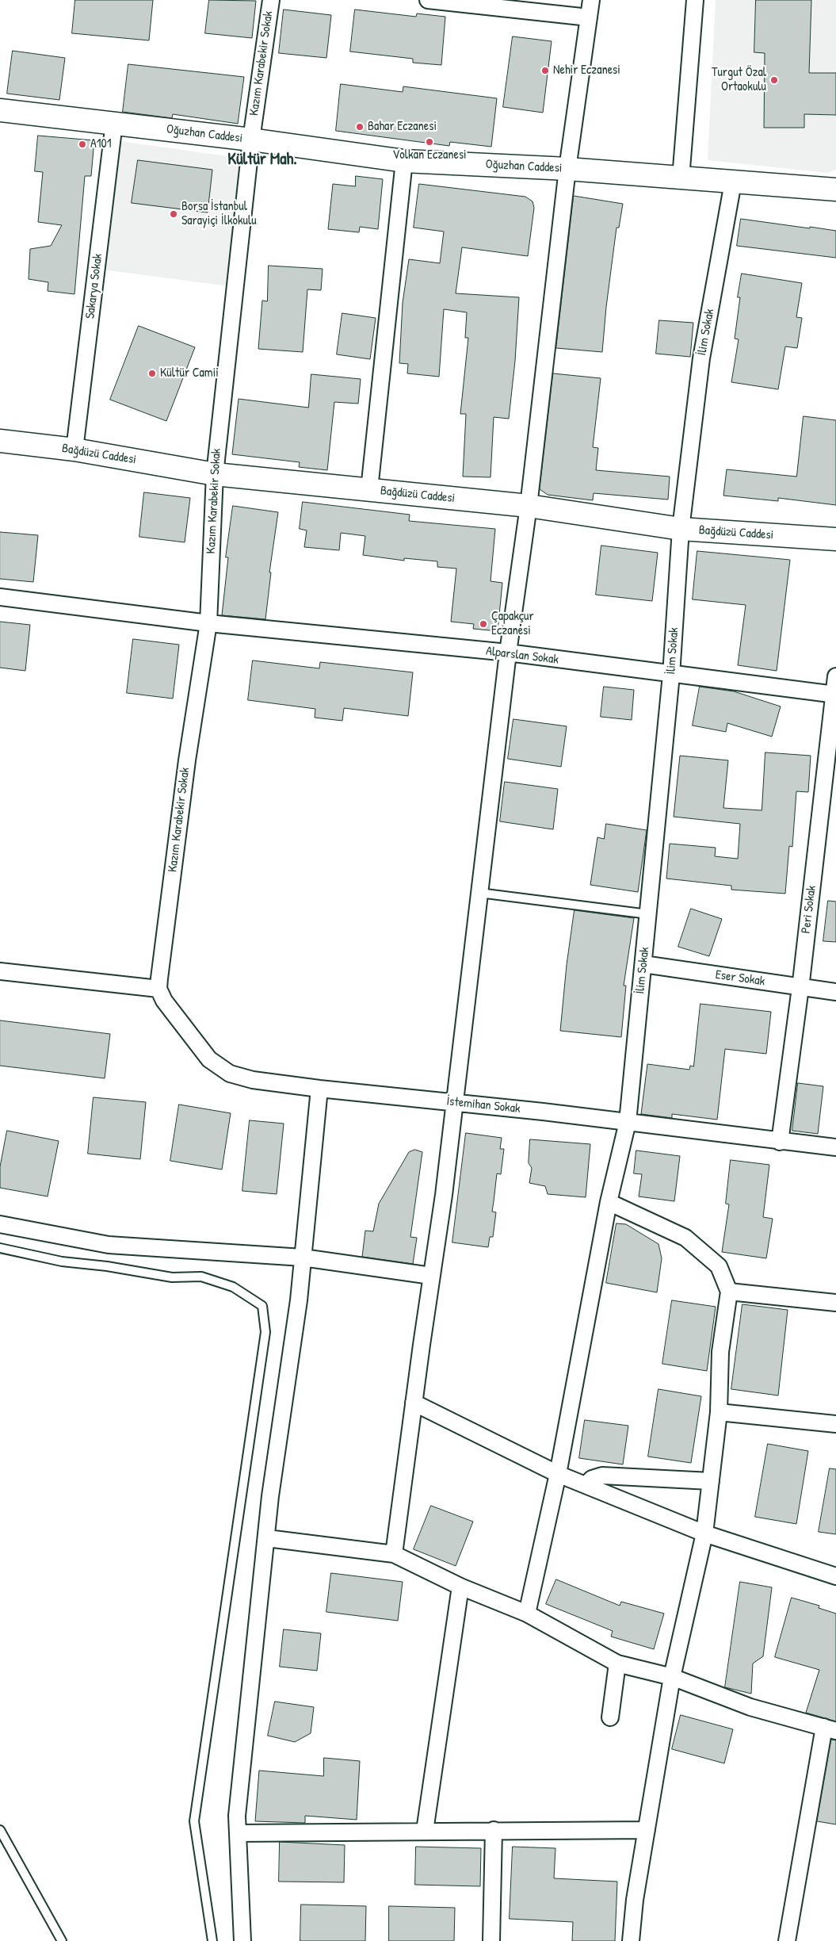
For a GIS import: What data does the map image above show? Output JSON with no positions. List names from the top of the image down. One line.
{"streets":{"street":["Kazım Karabekir Sokak","Oğuzhan Caddesi","Sakarya Sokak","İlim Sokak","Bağdüzü Caddesi","Alparslan Sokak","Peri Sokak","Eser Sokak","İstemihan Sokak"]},"crossings":[["Kazım Karabekir Sokak","Oğuzhan Caddesi"],["Kazım Karabekir Sokak","Bağdüzü Caddesi"],["Kazım Karabekir Sokak","Alparslan Sokak"],["Kazım Karabekir Sokak","İstemihan Sokak"],["Oğuzhan Caddesi","Sakarya Sokak"],["Oğuzhan Caddesi","İlim Sokak"],["Sakarya Sokak","Bağdüzü Caddesi"],["İlim Sokak","Bağdüzü Caddesi"],["İlim Sokak","Alparslan Sokak"],["İlim Sokak","Eser Sokak"],["İlim Sokak","İstemihan Sokak"],["Alparslan Sokak","Peri Sokak"],["Peri Sokak","Eser Sokak"],["Peri Sokak","İstemihan Sokak"]],"districts":["Kültür Mah."],"places":["Nehir Eczanesi","Turgut Özal Ortaokulu","Bahar Eczanesi","Volkan Eczanesi","A101","Borsa İstanbul Sarayiçi İlkokulu","Kültür Camii","Çapakçur Eczanesi"]}
